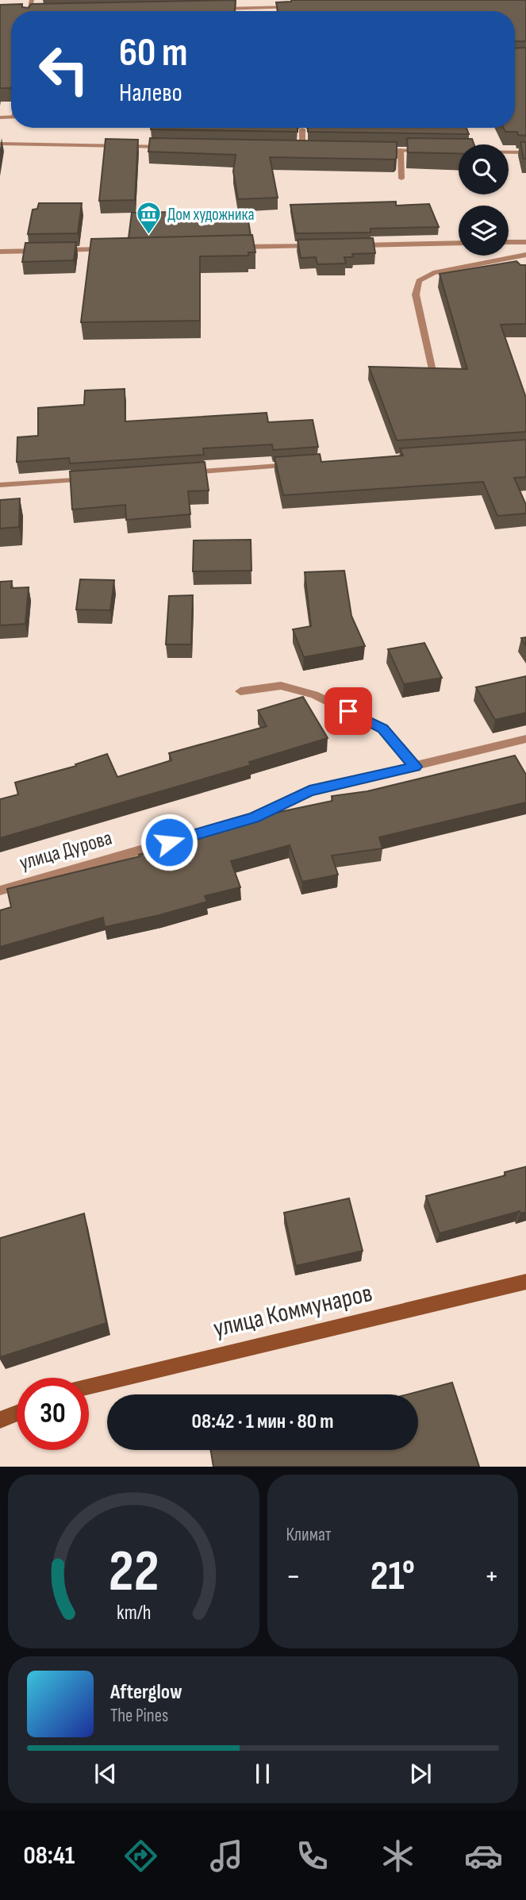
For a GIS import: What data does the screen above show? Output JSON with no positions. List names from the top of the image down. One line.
{"streets":{"street":["улица Дурова","улица Коммунаров"]},"places":{"museum":["Дом художника"]},"page":{"turn":["60 m","Налево"],"limit":"30","trip":"08:42 · 1 мин · 80 m","tile":"Климат","heat":["−","21°","+"],"song":["Afterglow","The Pines"],"tabs":"08:41","gauge":["22","km/h"]}}
